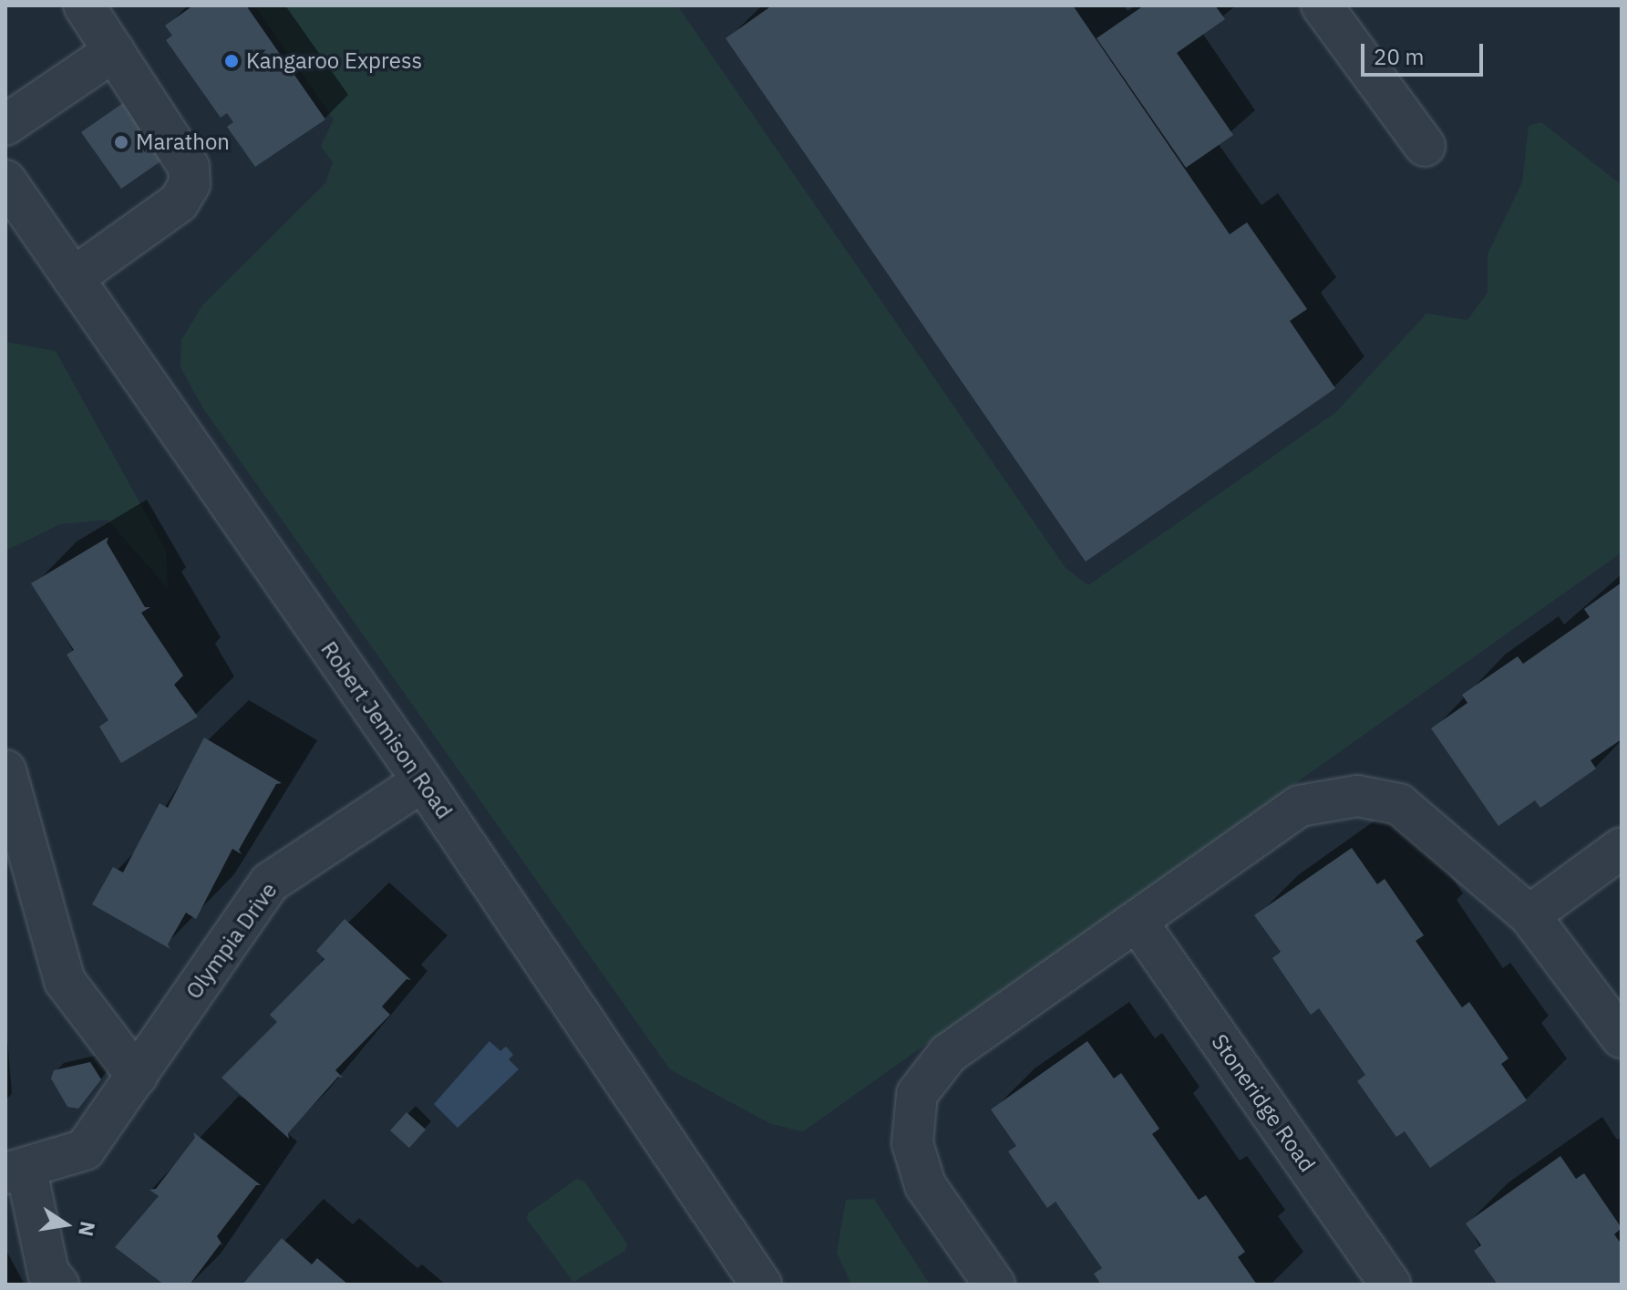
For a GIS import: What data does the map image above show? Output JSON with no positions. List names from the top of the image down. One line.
{"streets":{"street":["Robert Jemison Road","Olympia Drive","Stoneridge Road"]},"crossings":[["Robert Jemison Road","Olympia Drive"]],"places":["Kangaroo Express","Marathon"],"scale_bar":"20 m","north":"right"}
